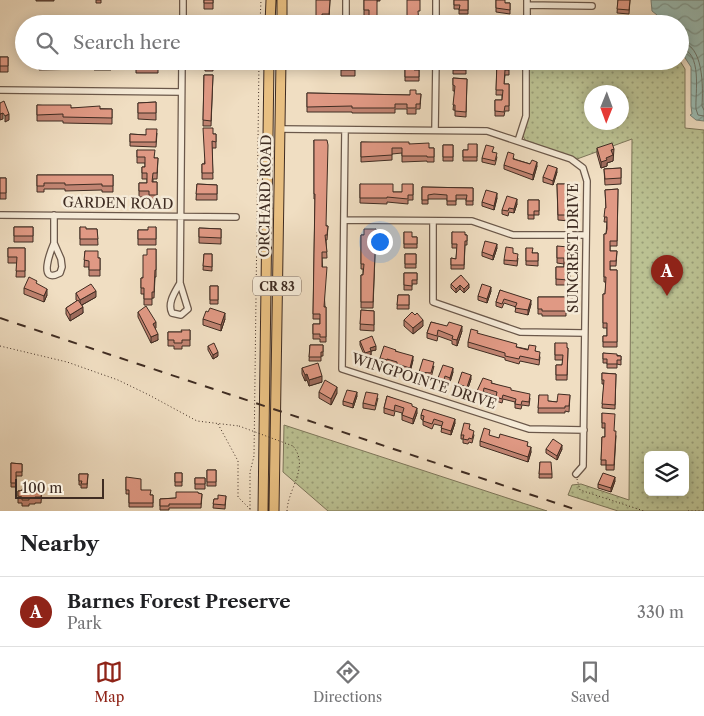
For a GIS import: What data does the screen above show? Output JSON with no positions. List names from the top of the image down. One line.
{"streets":{"main road":["ORCHARD ROAD","CR 83"],"street":["GARDEN ROAD","SUNCREST DRIVE","WINGPOINTE DRIVE"]},"crossings":[["ORCHARD ROAD","SUNCREST DRIVE"],["SUNCREST DRIVE","WINGPOINTE DRIVE"]],"scale_bar":"100 m","north":"bottom","page":{"search":"Search here","pins":"A","scale":"100 m","heading":"Nearby","list":[{"mark":"A","name":"Barnes Forest Preserve","note":"Park","value":"330 m"}],"nav":["Map","Directions","Saved"]}}
